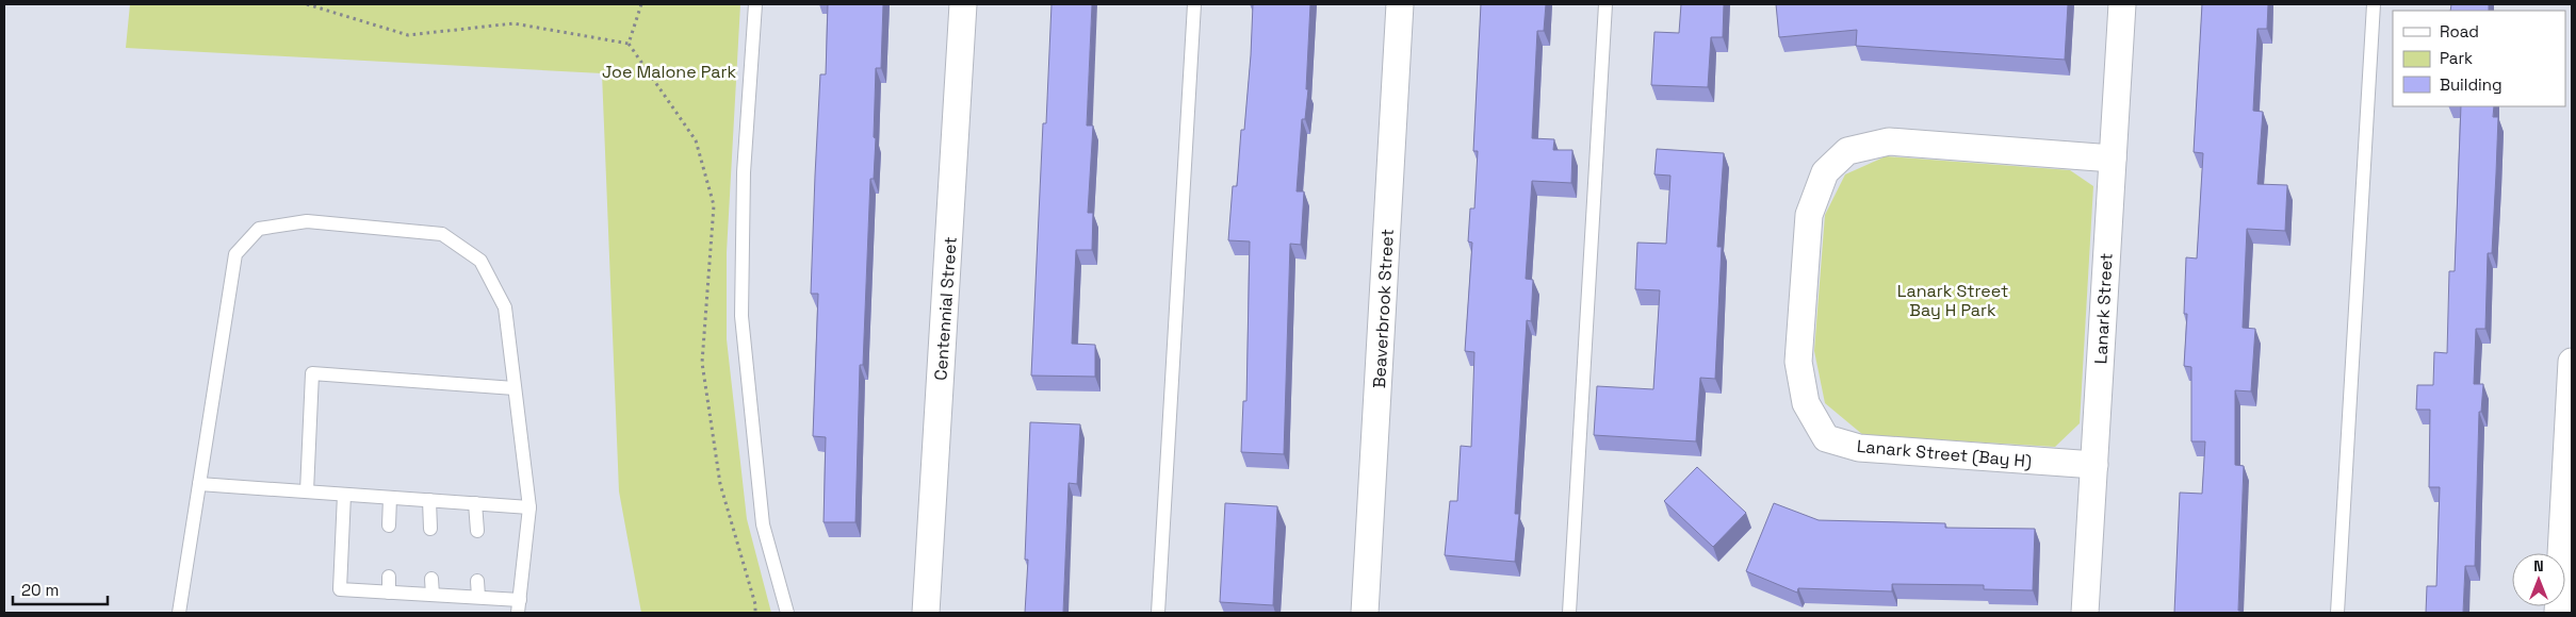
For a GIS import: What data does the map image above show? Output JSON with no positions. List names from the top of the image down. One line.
{"streets":{"street":["Centennial Street","Beaverbrook Street","Lanark Street","Lanark Street (Bay H)"]},"crossings":[["Lanark Street","Lanark Street (Bay H)"]],"parks":["Joe Malone Park","Lanark Street Bay H Park"],"legend":["Road","Park","Building"],"scale_bar":"20 m","north":"top"}
